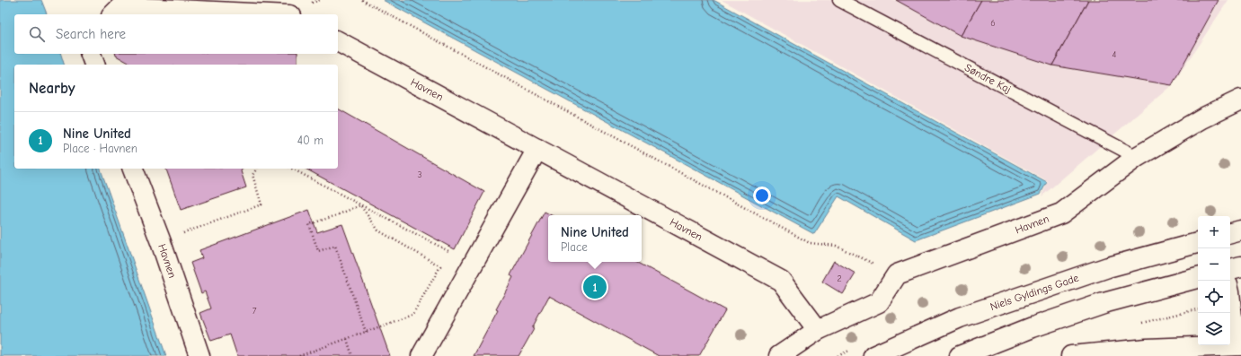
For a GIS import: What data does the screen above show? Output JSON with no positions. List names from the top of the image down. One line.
{"streets":{"street":["Havnen","Niels Gyldings Gade"],"lane":["Søndre Kaj"]},"crossings":[["Søndre Kaj","Havnen"]],"house_numbers":["6","4","3","2","7"],"page":{"search":"Search here","heading":"Nearby","list":[{"mark":"1","name":"Nine United","note":"Place · Havnen","value":"40 m"}],"popup":["Nine United","Place"],"map_buttons":["+","−"],"pins":"1"}}
